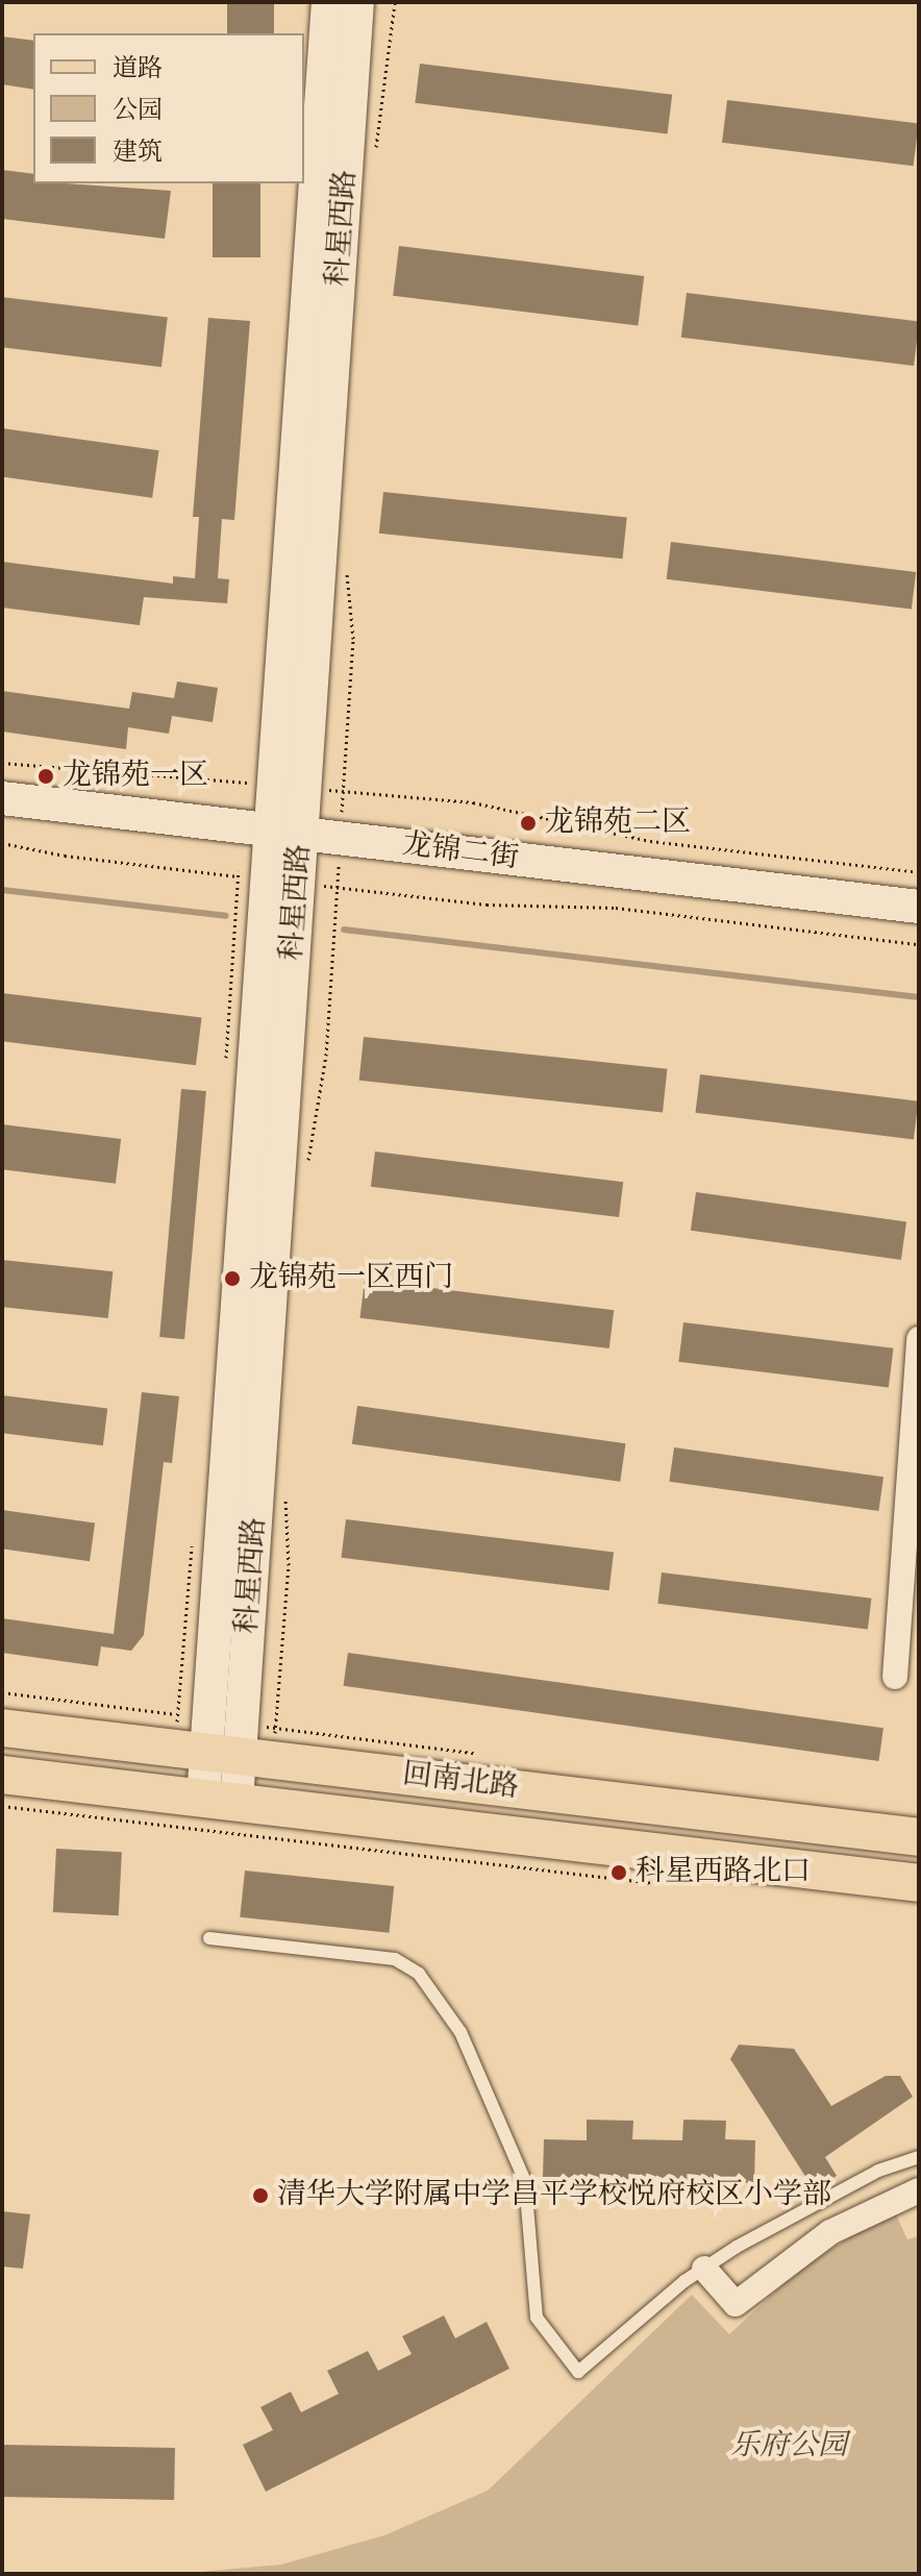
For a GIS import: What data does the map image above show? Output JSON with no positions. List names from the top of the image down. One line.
{"streets":{"main road":["回南北路"],"street":["科星西路","龙锦二街"]},"crossings":[["科星西路","龙锦二街"],["科星西路","回南北路"]],"parks":["乐府公园"],"places":["龙锦苑一区","龙锦苑二区","龙锦苑一区西门","科星西路北口","清华大学附属中学昌平学校悦府校区小学部"],"legend":["道路","公园","建筑"]}
